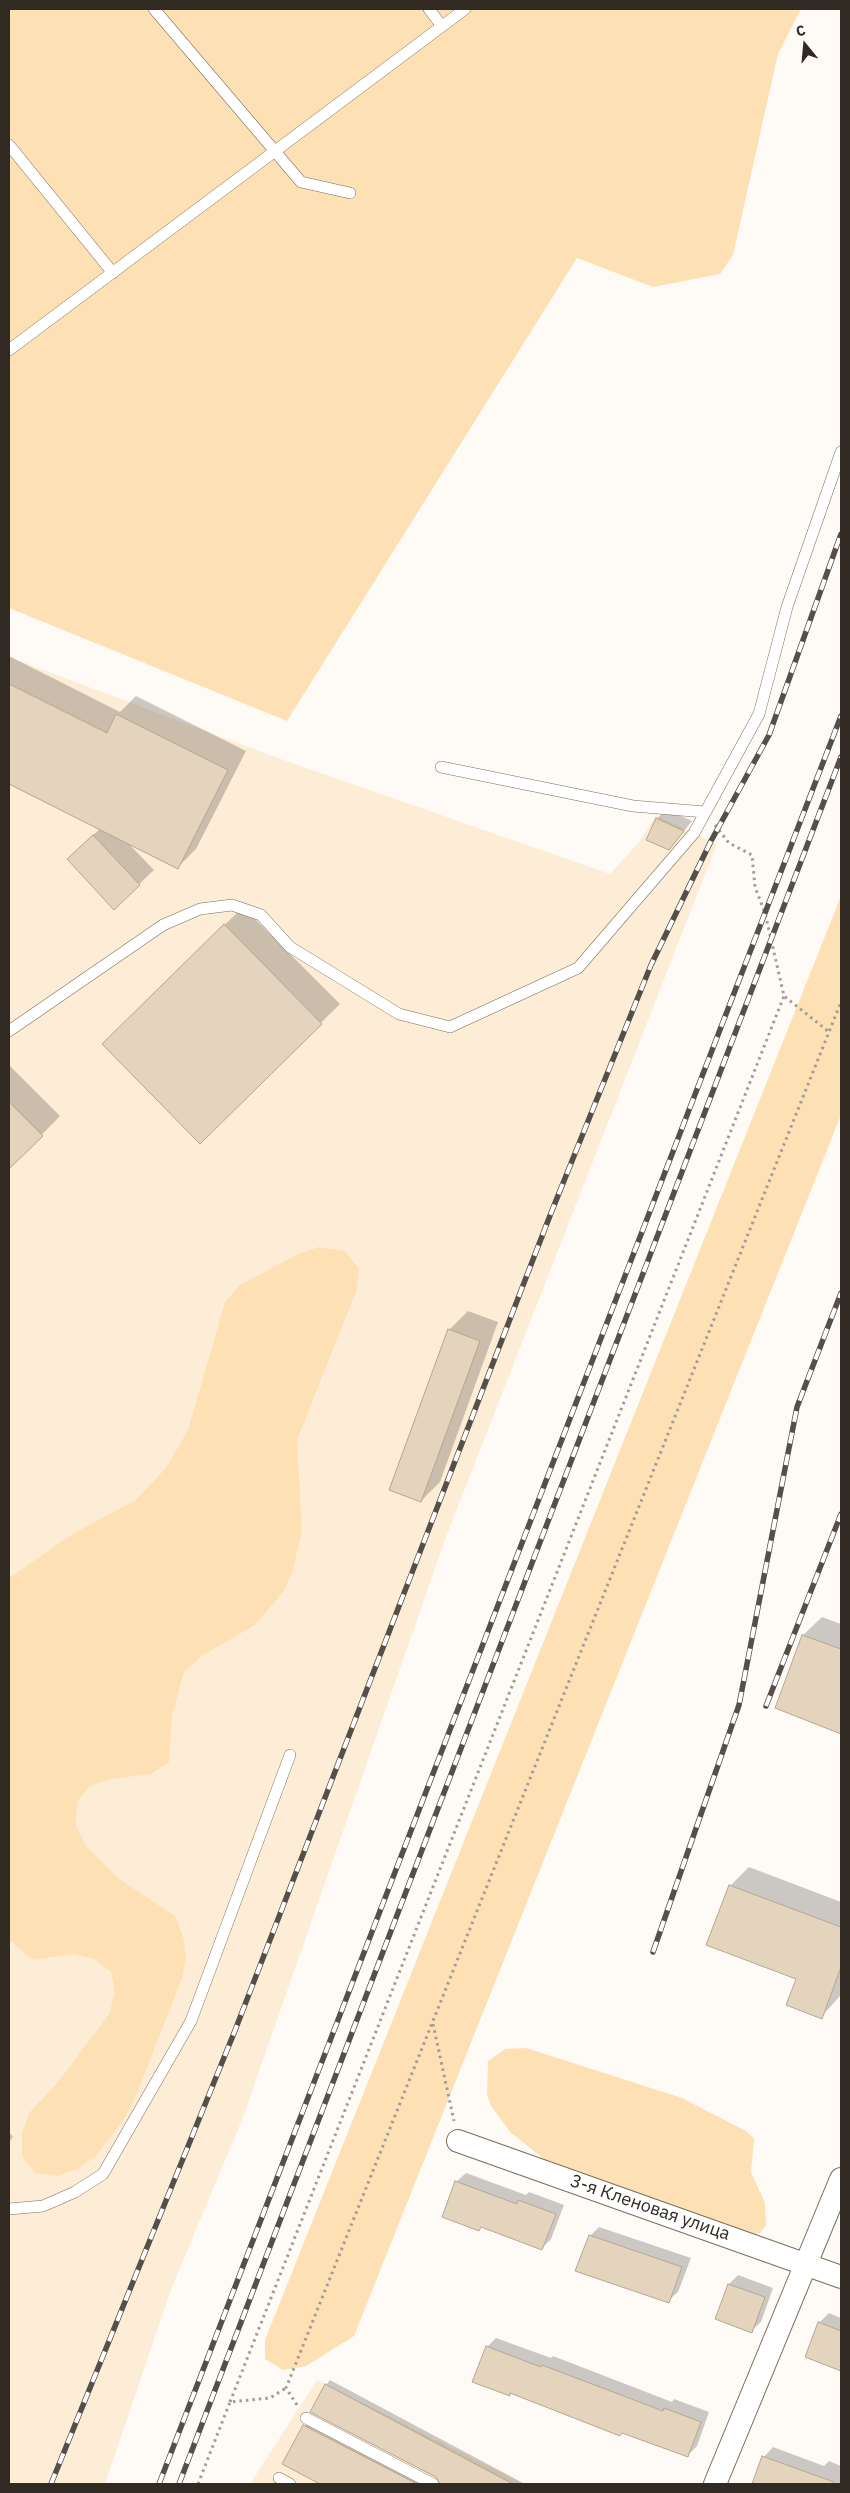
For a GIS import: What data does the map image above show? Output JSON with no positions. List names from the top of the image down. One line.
{"streets":{"street":["3-я Кленовая улица"]},"north":"top"}
